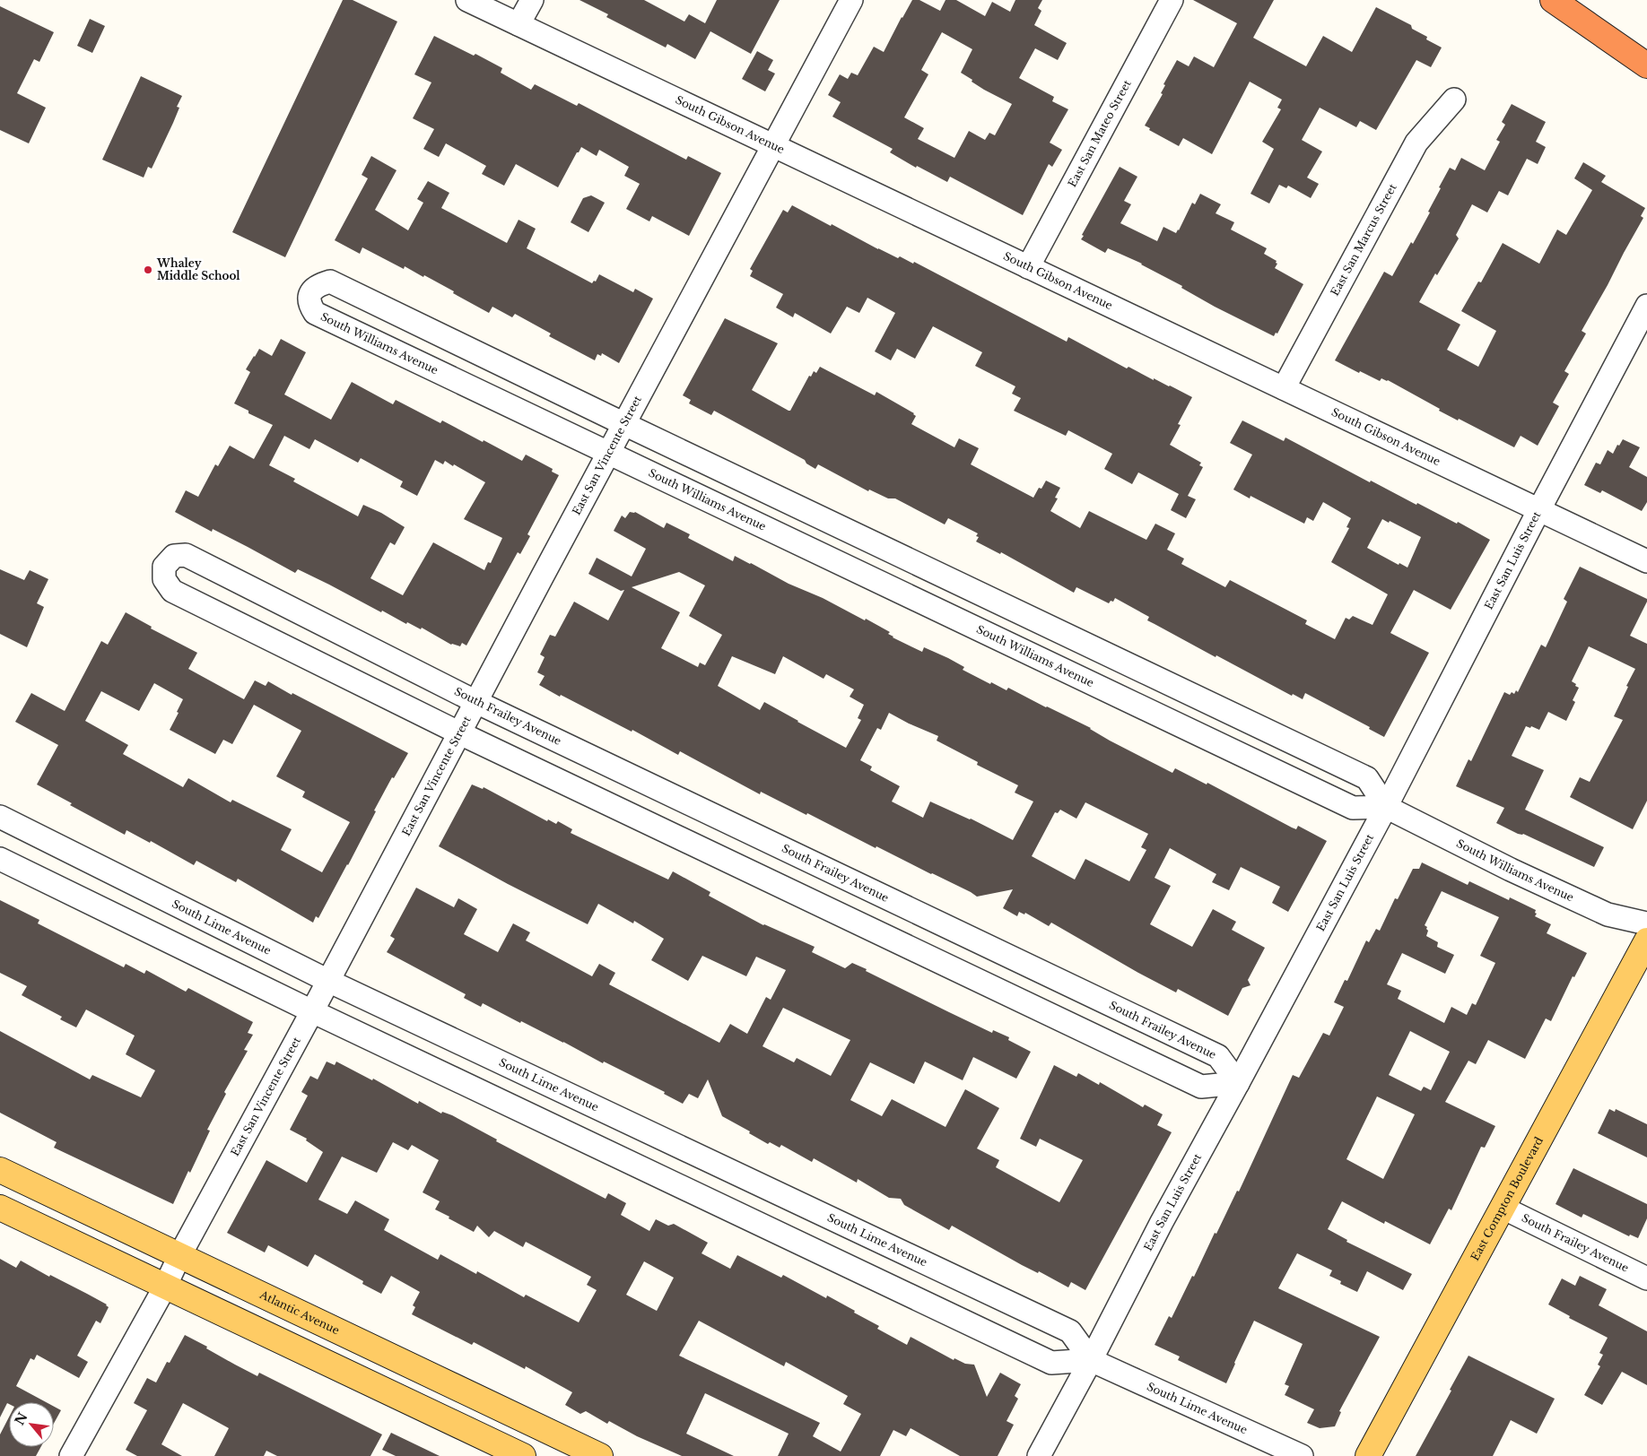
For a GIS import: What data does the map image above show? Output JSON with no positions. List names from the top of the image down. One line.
{"streets":{"main road":["East Compton Boulevard","Atlantic Avenue"],"street":["South Gibson Avenue","East San Mateo Street","East San Marcus Street","South Williams Avenue","East San Vincente Street","East San Luis Street","South Frailey Avenue","South Lime Avenue"]},"crossings":[["South Gibson Avenue","East San Mateo Street"],["South Gibson Avenue","East San Marcus Street"],["South Gibson Avenue","East San Vincente Street"],["South Gibson Avenue","East San Luis Street"],["South Williams Avenue","East San Vincente Street"],["South Williams Avenue","East San Luis Street"],["East San Vincente Street","South Frailey Avenue"],["East San Vincente Street","South Lime Avenue"],["East San Vincente Street","Atlantic Avenue"],["East San Luis Street","South Frailey Avenue"],["East San Luis Street","South Lime Avenue"],["South Frailey Avenue","East Compton Boulevard"]],"places":["Whaley Middle School"],"north":"top left"}
